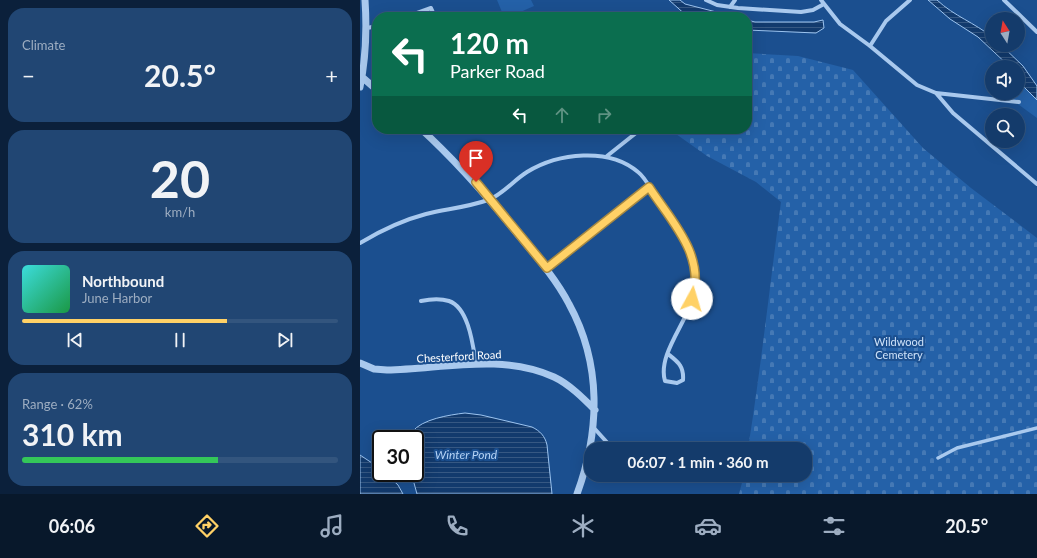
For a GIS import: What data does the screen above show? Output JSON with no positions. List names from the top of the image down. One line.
{"streets":{"street":["Chesterford Road"]},"water":["Winter Pond"],"parks":["Wildwood Cemetery"],"north":"top","page":{"tile":["Climate",["20","km/h"],["Range · 62%","310 km"]],"turn":["120 m","Parker Road"],"heat":["−","20.5°","+"],"song":["Northbound","June Harbor"],"limit":"30","trip":"06:07 · 1 min · 360 m","tabs":["06:06","20.5°"]}}
